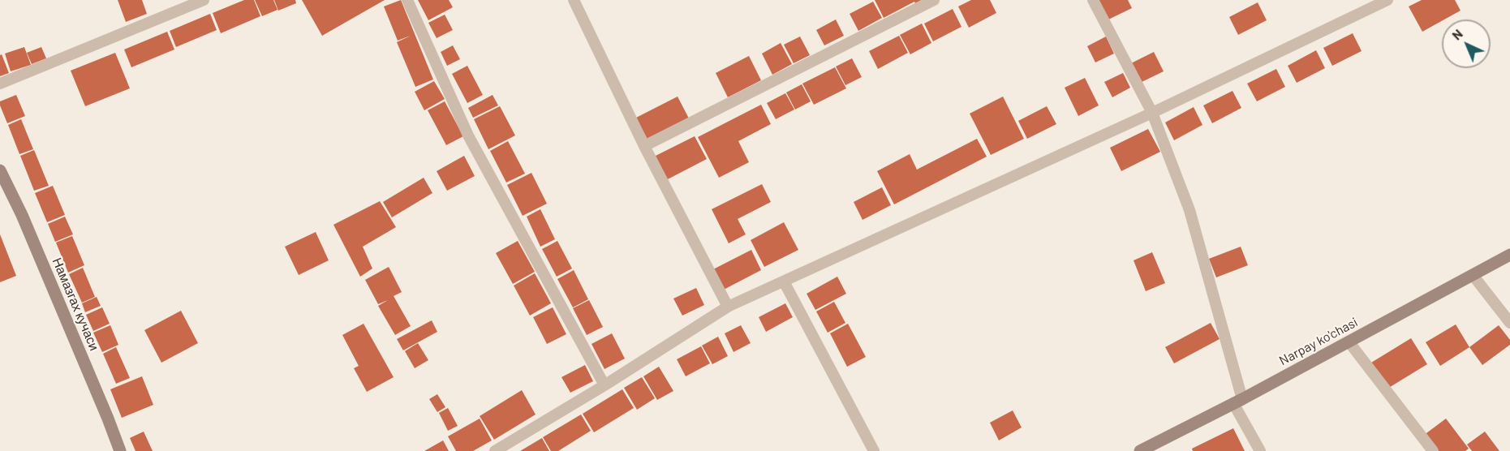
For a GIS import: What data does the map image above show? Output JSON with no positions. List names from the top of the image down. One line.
{"streets":{"main road":["Намазгах кучаси","Narpay ko'chasi"]},"north":"top left"}
